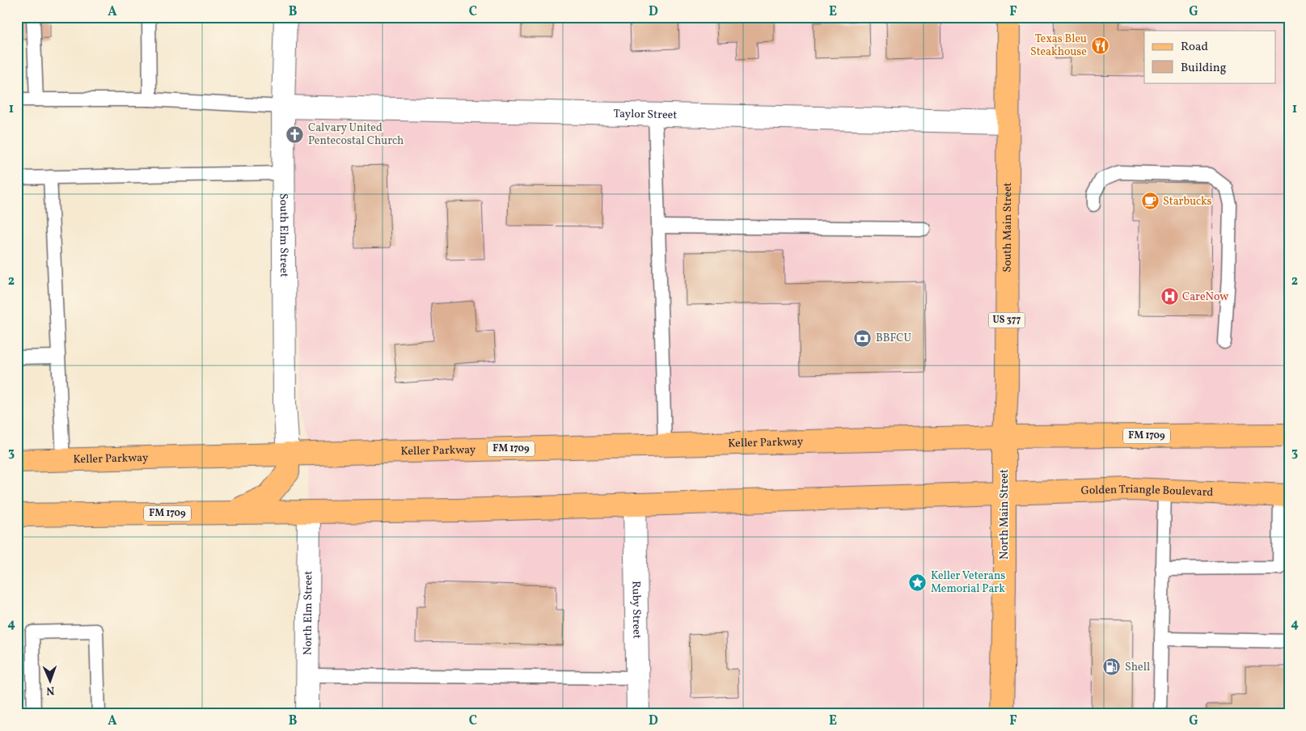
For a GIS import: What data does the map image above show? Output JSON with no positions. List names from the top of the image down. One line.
{"streets":{"main road":["South Main Street","US 377","FM 1709","Keller Parkway","Golden Triangle Boulevard","North Main Street"],"street":["Taylor Street","South Elm Street","Ruby Street","North Elm Street"]},"crossings":[["Taylor Street","South Main Street"],["Taylor Street","South Elm Street"],["South Main Street","FM 1709"],["South Main Street","Keller Parkway"],["South Main Street","North Main Street"],["South Elm Street","Keller Parkway"],["FM 1709","Keller Parkway"],["FM 1709","Golden Triangle Boulevard"],["FM 1709","North Main Street"],["FM 1709","Ruby Street"],["FM 1709","North Elm Street"],["Keller Parkway","North Main Street"],["Golden Triangle Boulevard","North Main Street"]],"places":{"restaurant":["Texas Bleu Steakhouse"],"church":["Calvary United Pentecostal Church"],"cafe":["Starbucks"],"hospital":["CareNow"],"bank":["BBFCU"],"place":["Keller Veterans Memorial Park"],"fuel station":["Shell"]},"legend":["Road","Building"],"north":"bottom","grid":{"columns":["A","B","C","D","E","F","G"],"rows":["1","2","3","4"]}}
